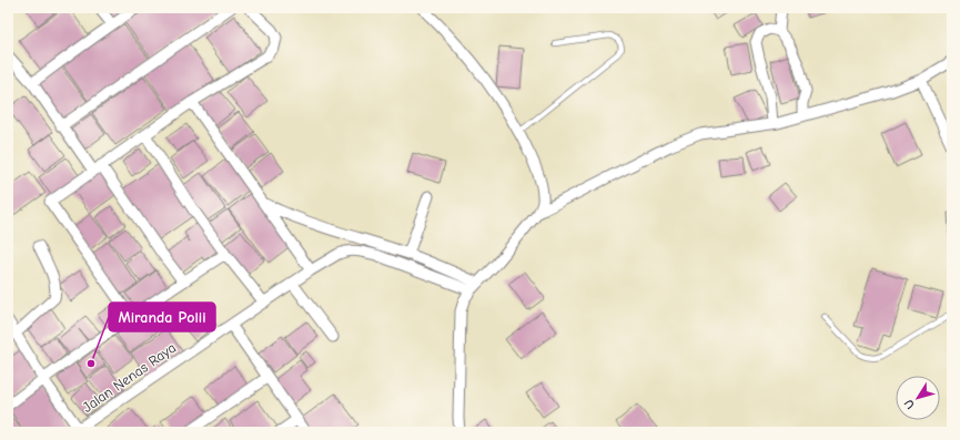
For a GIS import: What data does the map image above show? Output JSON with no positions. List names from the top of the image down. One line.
{"streets":{"street":["Jalan Nenas Raya"]},"places":["Miranda Polii"],"north":"bottom left"}
